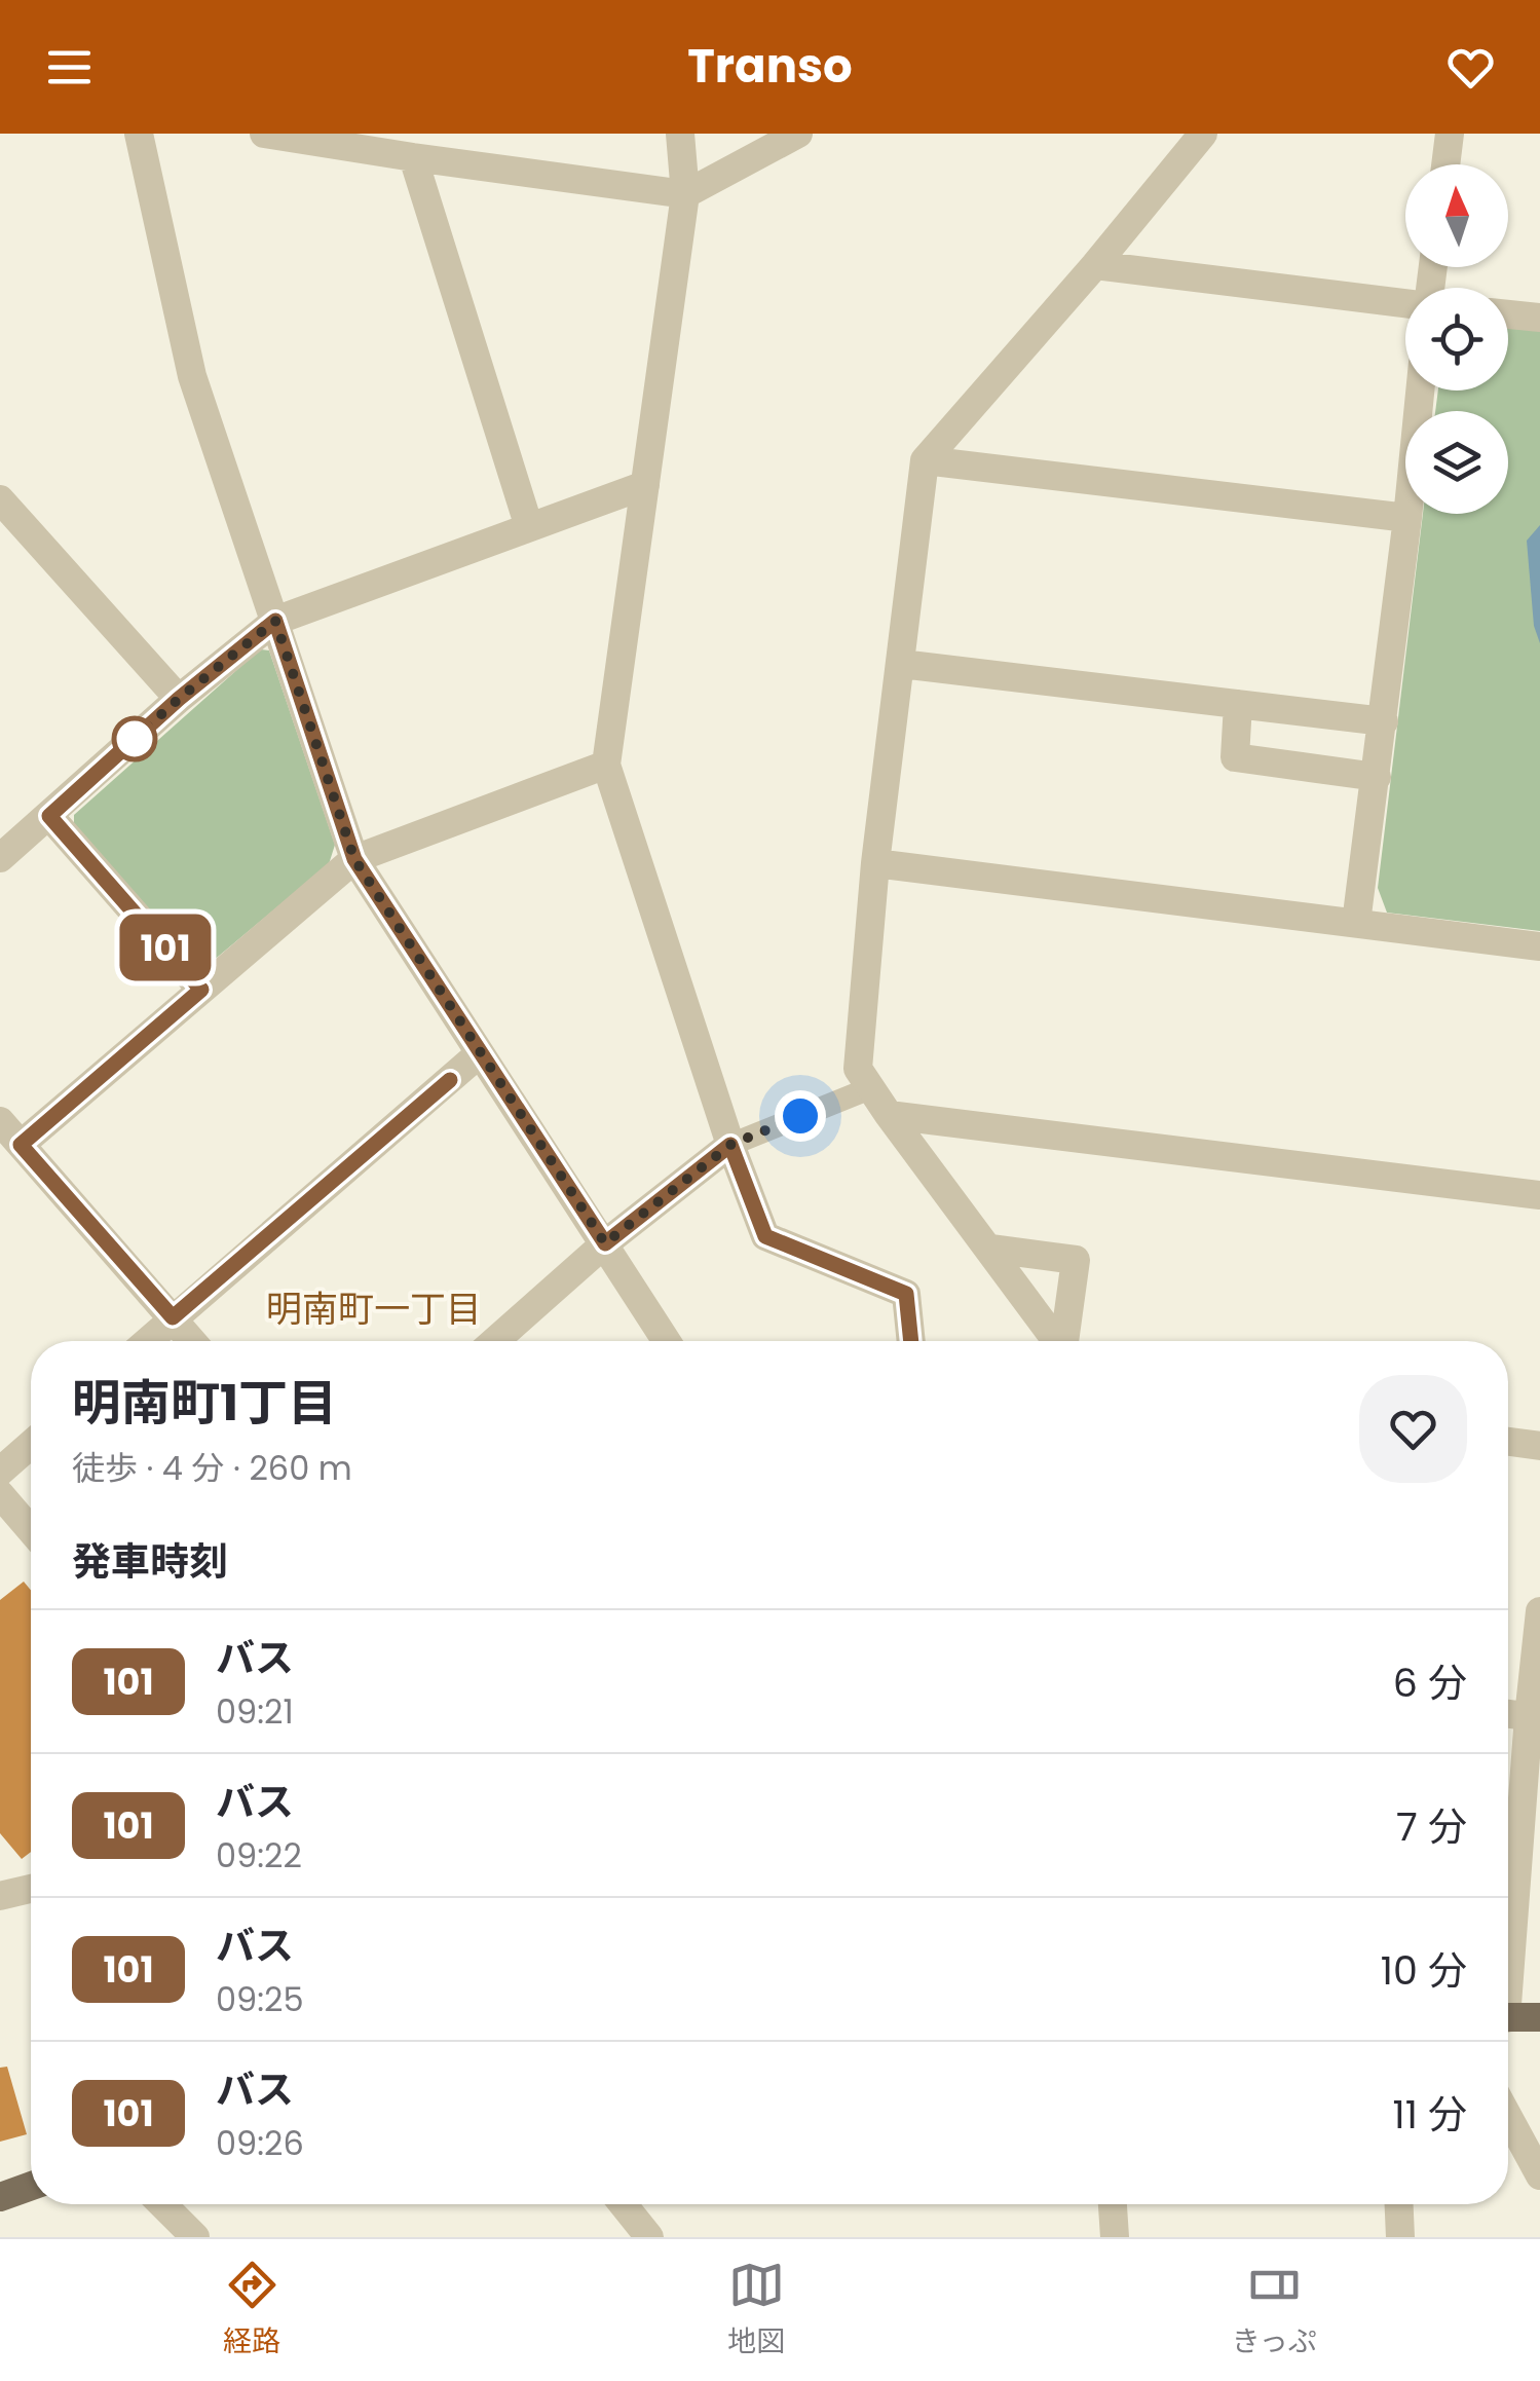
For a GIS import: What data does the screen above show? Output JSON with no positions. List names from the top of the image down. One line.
{"districts":["明南町一丁目"],"lines":["bus line 101"],"north":"top","page":{"header":"Transo","on_map":"101","heading":[["明南町1丁目","徒歩 · 4 分 · 260 m"],"発車時刻"],"list":[{"mark":"101","name":"バス","note":"09:21","value":"6 分"},{"mark":"101","name":"バス","note":"09:22","value":"7 分"},{"mark":"101","name":"バス","note":"09:25","value":"10 分"},{"mark":"101","name":"バス","note":"09:26","value":"11 分"}],"tabs":["経路","地図","きっぷ"]}}
